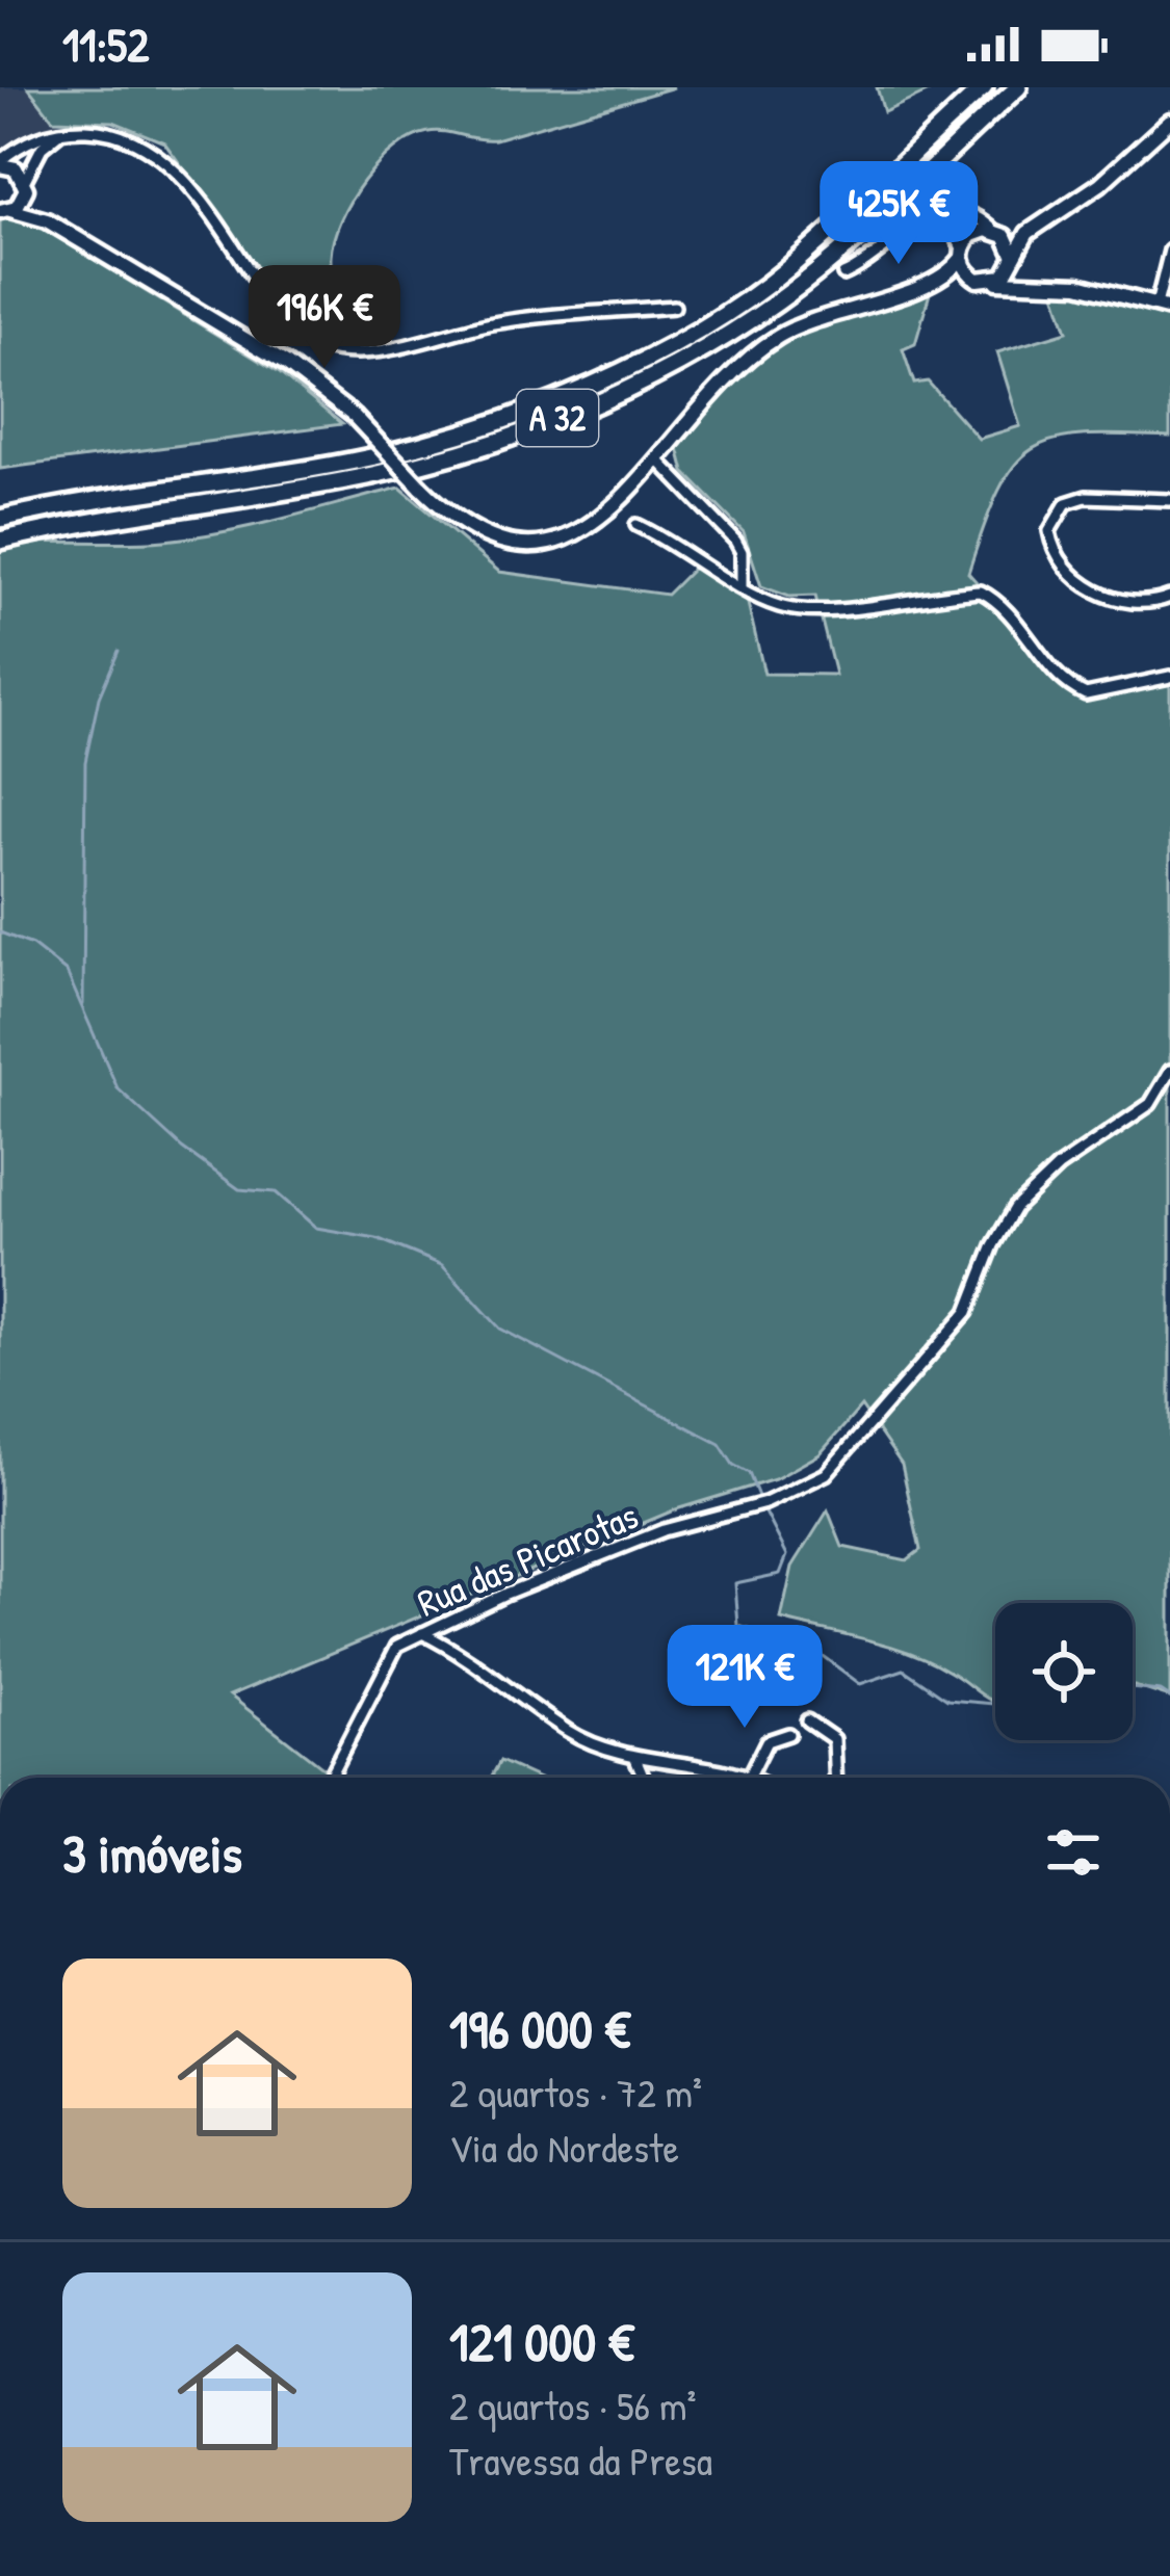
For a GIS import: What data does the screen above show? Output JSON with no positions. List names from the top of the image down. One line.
{"streets":{"highway":["A 32"],"street":["Rua das Picarotas"]},"page":{"status":"11:52","price":["425K €","196K €","121K €"],"heading":"3 imóveis","list":[{"name":"196 000 €","note":"2 quartos · 72 m² · Via do Nordeste"},{"name":"121 000 €","note":"2 quartos · 56 m² · Travessa da Presa"}]}}
